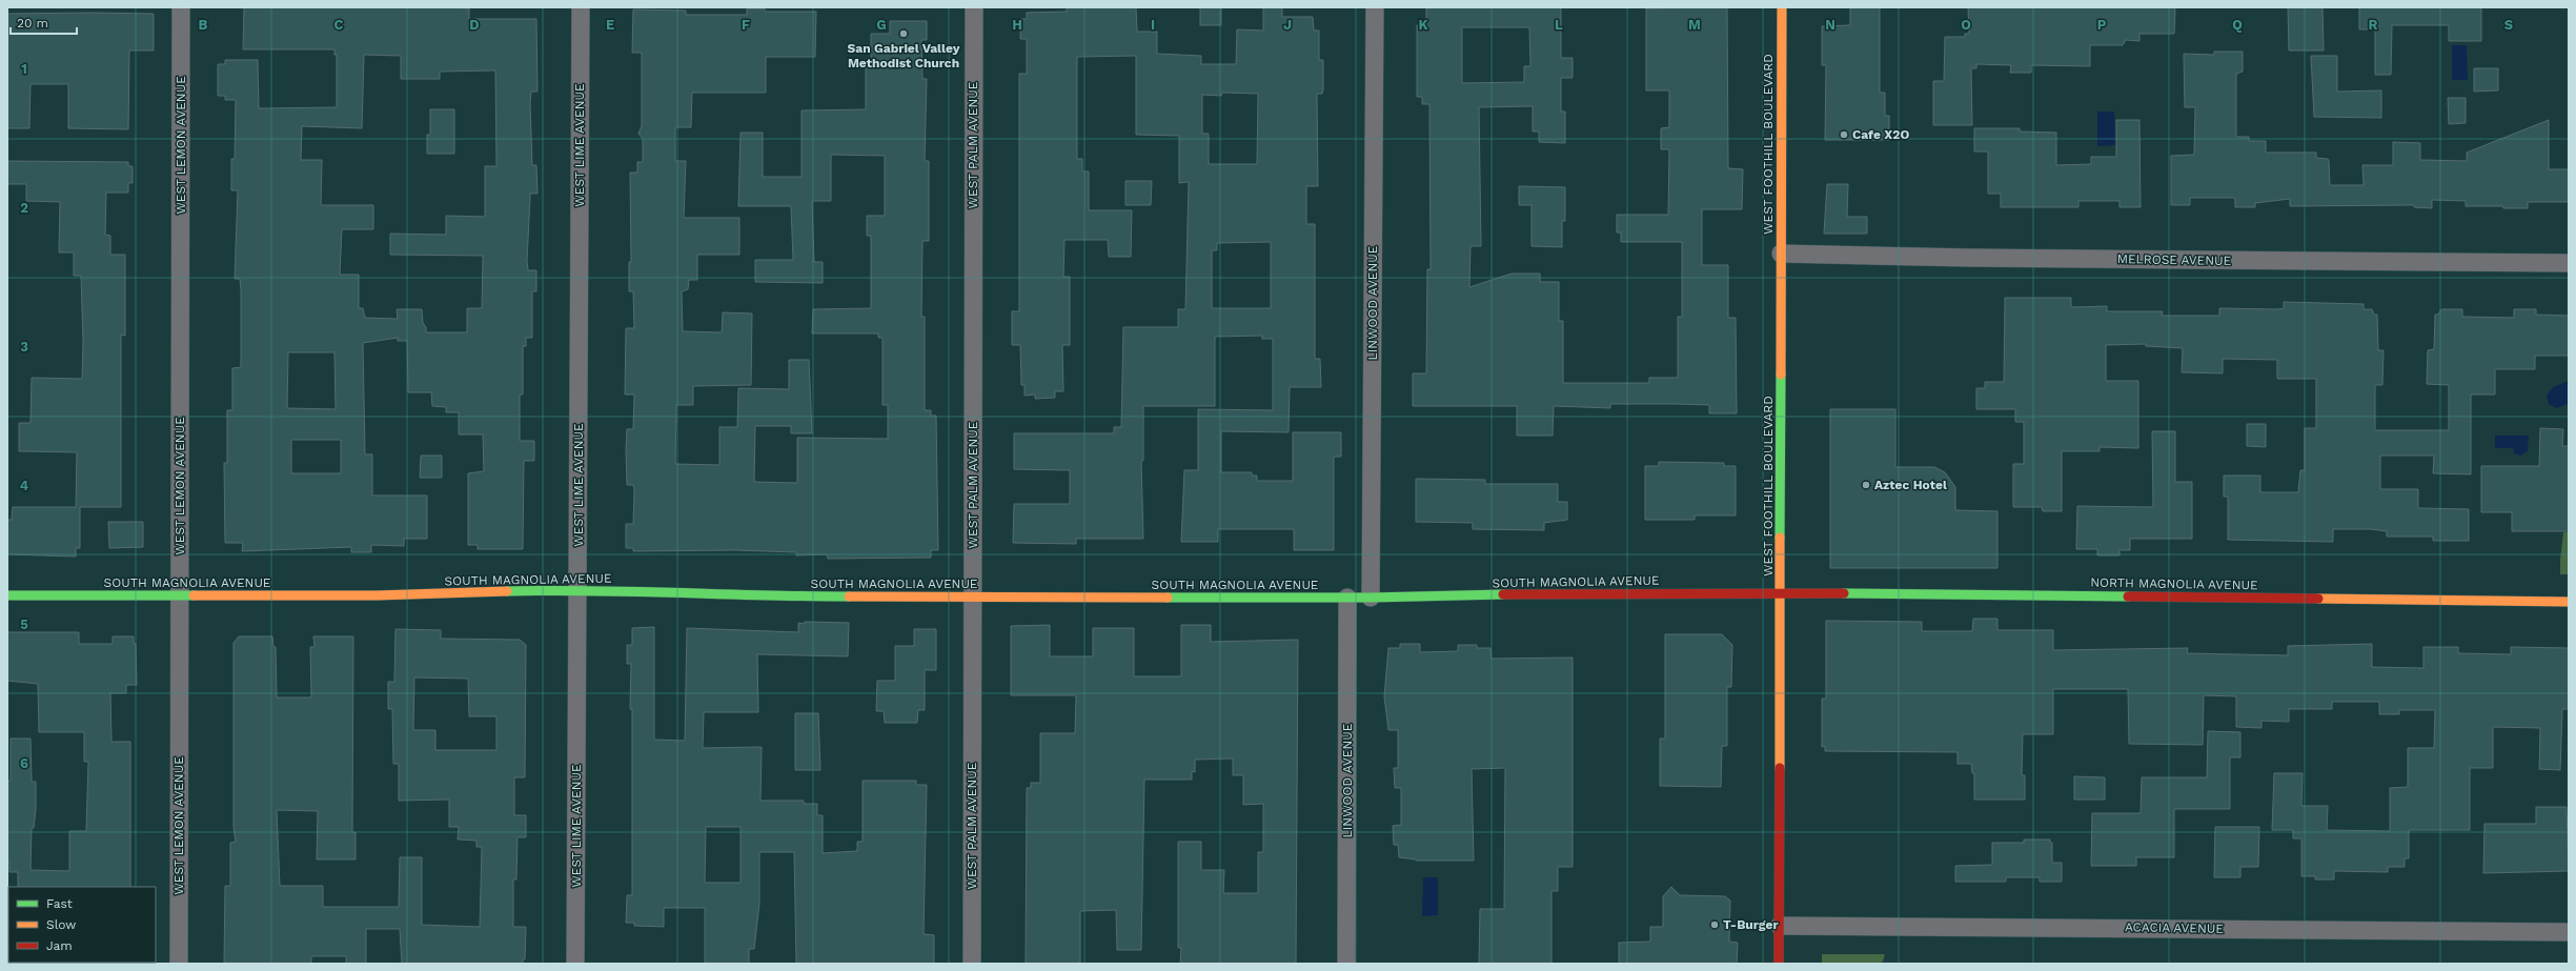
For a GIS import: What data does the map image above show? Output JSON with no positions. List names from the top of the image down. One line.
{"streets":{"street":["WEST FOOTHILL BOULEVARD","WEST LEMON AVENUE","WEST LIME AVENUE","WEST PALM AVENUE","MELROSE AVENUE","LINWOOD AVENUE","SOUTH MAGNOLIA AVENUE","NORTH MAGNOLIA AVENUE","ACACIA AVENUE"]},"crossings":[["WEST FOOTHILL BOULEVARD","MELROSE AVENUE"],["WEST FOOTHILL BOULEVARD","SOUTH MAGNOLIA AVENUE"],["WEST FOOTHILL BOULEVARD","NORTH MAGNOLIA AVENUE"],["WEST FOOTHILL BOULEVARD","ACACIA AVENUE"],["WEST LEMON AVENUE","SOUTH MAGNOLIA AVENUE"],["WEST LIME AVENUE","SOUTH MAGNOLIA AVENUE"],["WEST PALM AVENUE","SOUTH MAGNOLIA AVENUE"],["LINWOOD AVENUE","SOUTH MAGNOLIA AVENUE"],["SOUTH MAGNOLIA AVENUE","NORTH MAGNOLIA AVENUE"]],"places":["San Gabriel Valley Methodist Church","Cafe X2O","Aztec Hotel","T-Burger"],"legend":["Fast","Slow","Jam"],"scale_bar":"20 m","grid":{"columns":["B","C","D","E","F","G","H","I","J","K","L","M","N","O","P","Q","R","S"],"rows":["1","2","3","4","5","6"]}}
